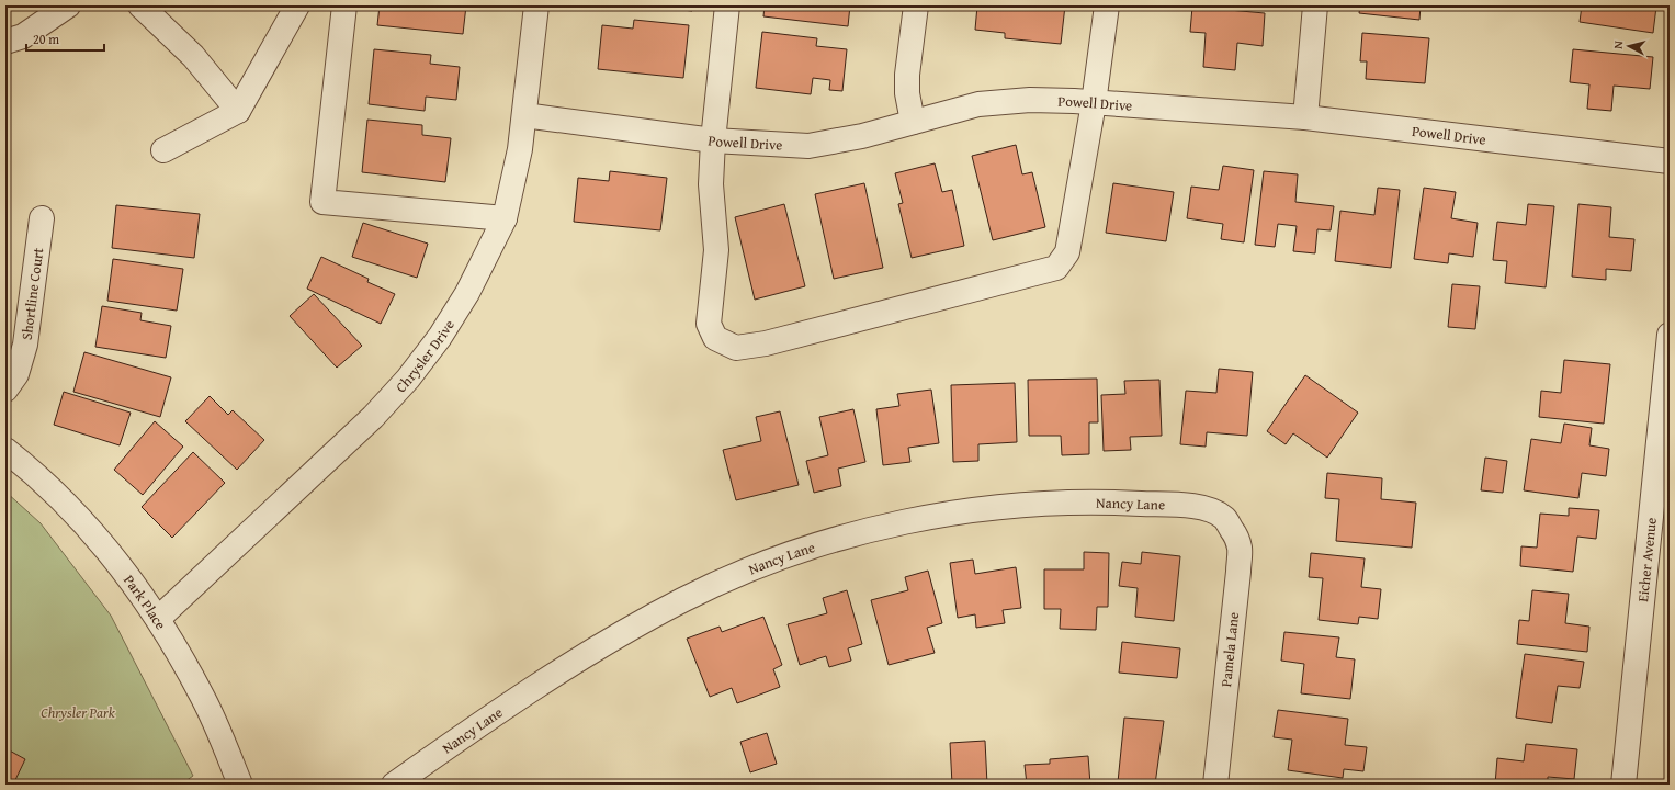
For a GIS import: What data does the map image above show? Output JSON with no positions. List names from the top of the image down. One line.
{"streets":{"street":["Powell Drive","Shortline Court","Chrysler Drive","Nancy Lane","Eicher Avenue","Park Place","Pamela Lane"]},"crossings":[["Powell Drive","Chrysler Drive"],["Chrysler Drive","Park Place"],["Nancy Lane","Pamela Lane"]],"parks":["Chrysler Park"],"scale_bar":"20 m","north":"left"}
